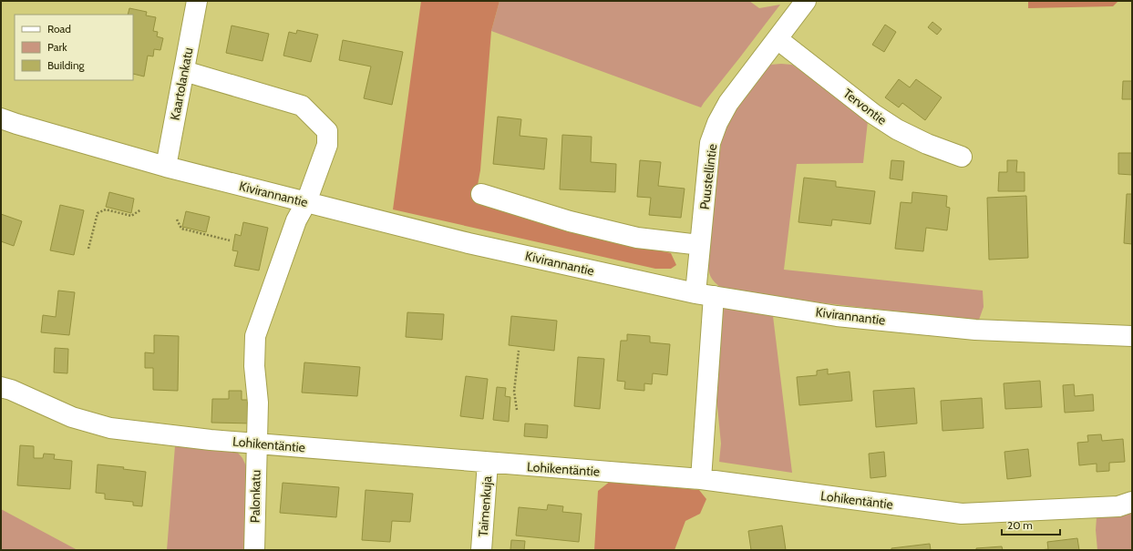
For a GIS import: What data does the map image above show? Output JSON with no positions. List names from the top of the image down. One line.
{"streets":{"street":["Kaartolankatu","Tervontie","Puustellintie","Kivirannantie","Lohikentäntie","Palonkatu","Taimenkuja"]},"crossings":[["Kaartolankatu","Kivirannantie"],["Kaartolankatu","Palonkatu"],["Tervontie","Puustellintie"],["Puustellintie","Kivirannantie"],["Puustellintie","Lohikentäntie"],["Kivirannantie","Palonkatu"],["Lohikentäntie","Palonkatu"],["Lohikentäntie","Taimenkuja"]],"legend":["Road","Park","Building"],"scale_bar":"20 m"}
